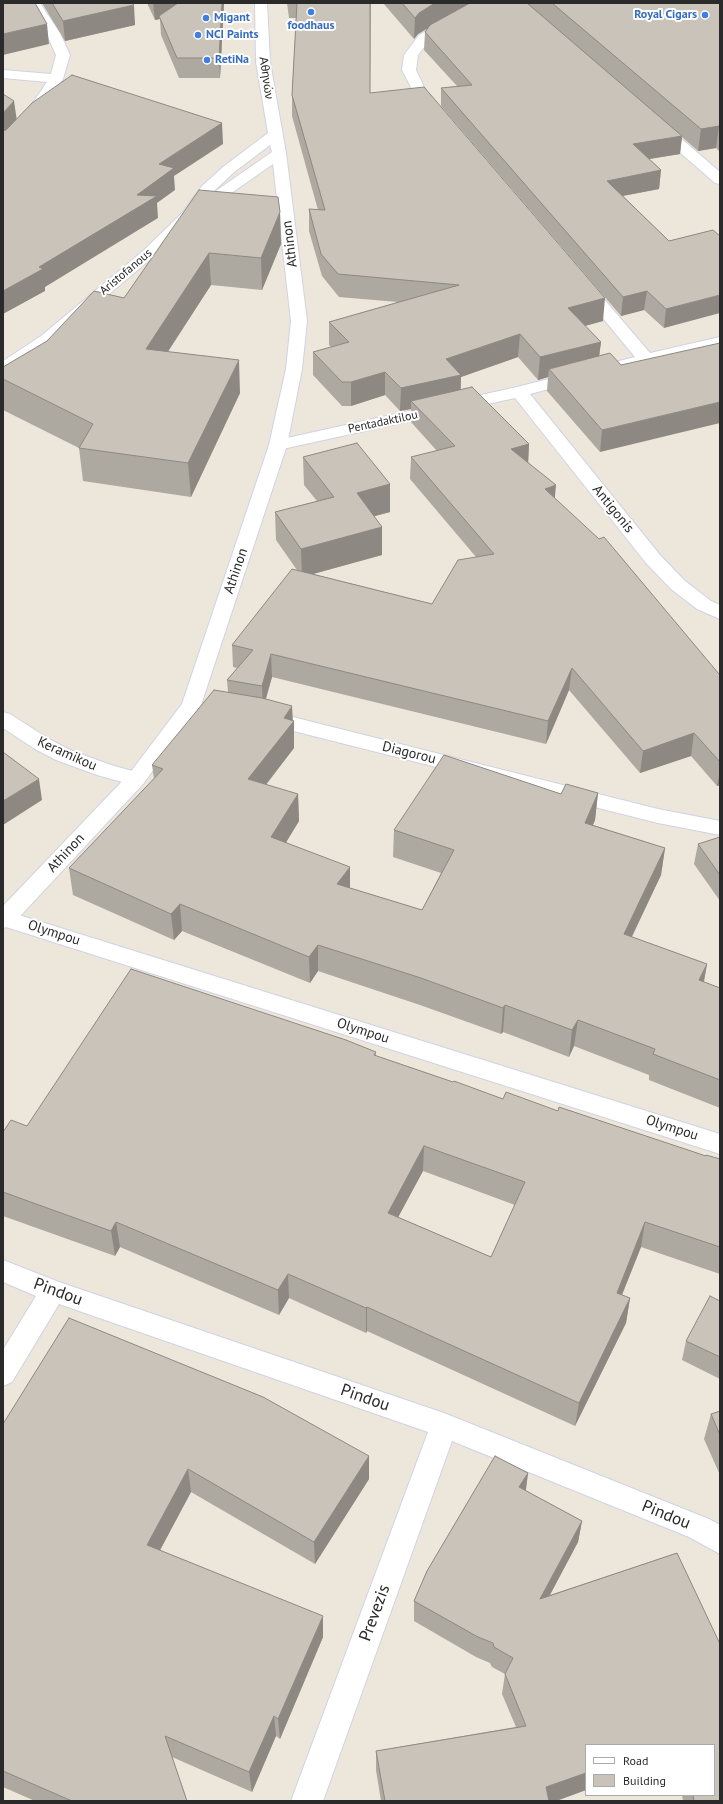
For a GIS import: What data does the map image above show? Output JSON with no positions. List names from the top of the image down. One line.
{"streets":{"street":["Αθηνών","Athinon","Aristofanous","Pentadaktilou","Antigonis","Diagorou","Keramikou","Olympou","Pindou","Prevezis"]},"crossings":[["Αθηνών","Athinon"],["Αθηνών","Aristofanous"],["Athinon","Aristofanous"],["Athinon","Pentadaktilou"],["Athinon","Keramikou"],["Athinon","Olympou"],["Pentadaktilou","Antigonis"],["Pindou","Prevezis"]],"places":["foodhaus","Royal Cigars","Migant","NCI Paints","RetiNa"],"legend":["Road","Building"]}
